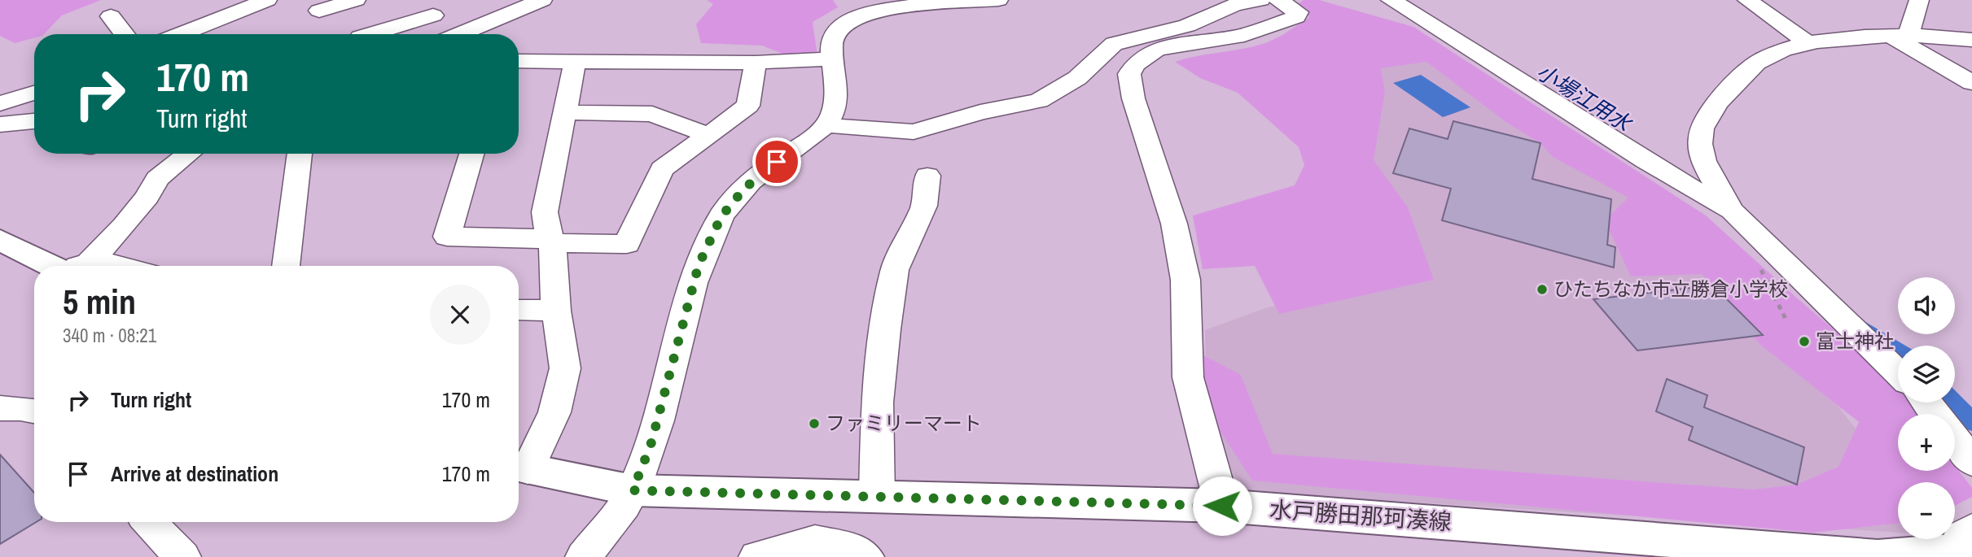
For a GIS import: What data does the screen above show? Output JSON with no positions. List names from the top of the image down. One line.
{"streets":{"main road":["水戸勝田那珂湊線"]},"water":["小場江用水"],"places":["ひたちなか市立勝倉小学校","富士神社","ファミリーマート"],"page":{"turn":["170 m","Turn right"],"heading":["5 min","340 m · 08:21"],"map_buttons":["+","−"],"list":[{"name":"Turn right","value":"170 m"},{"name":"Arrive at destination","value":"170 m"}]}}
